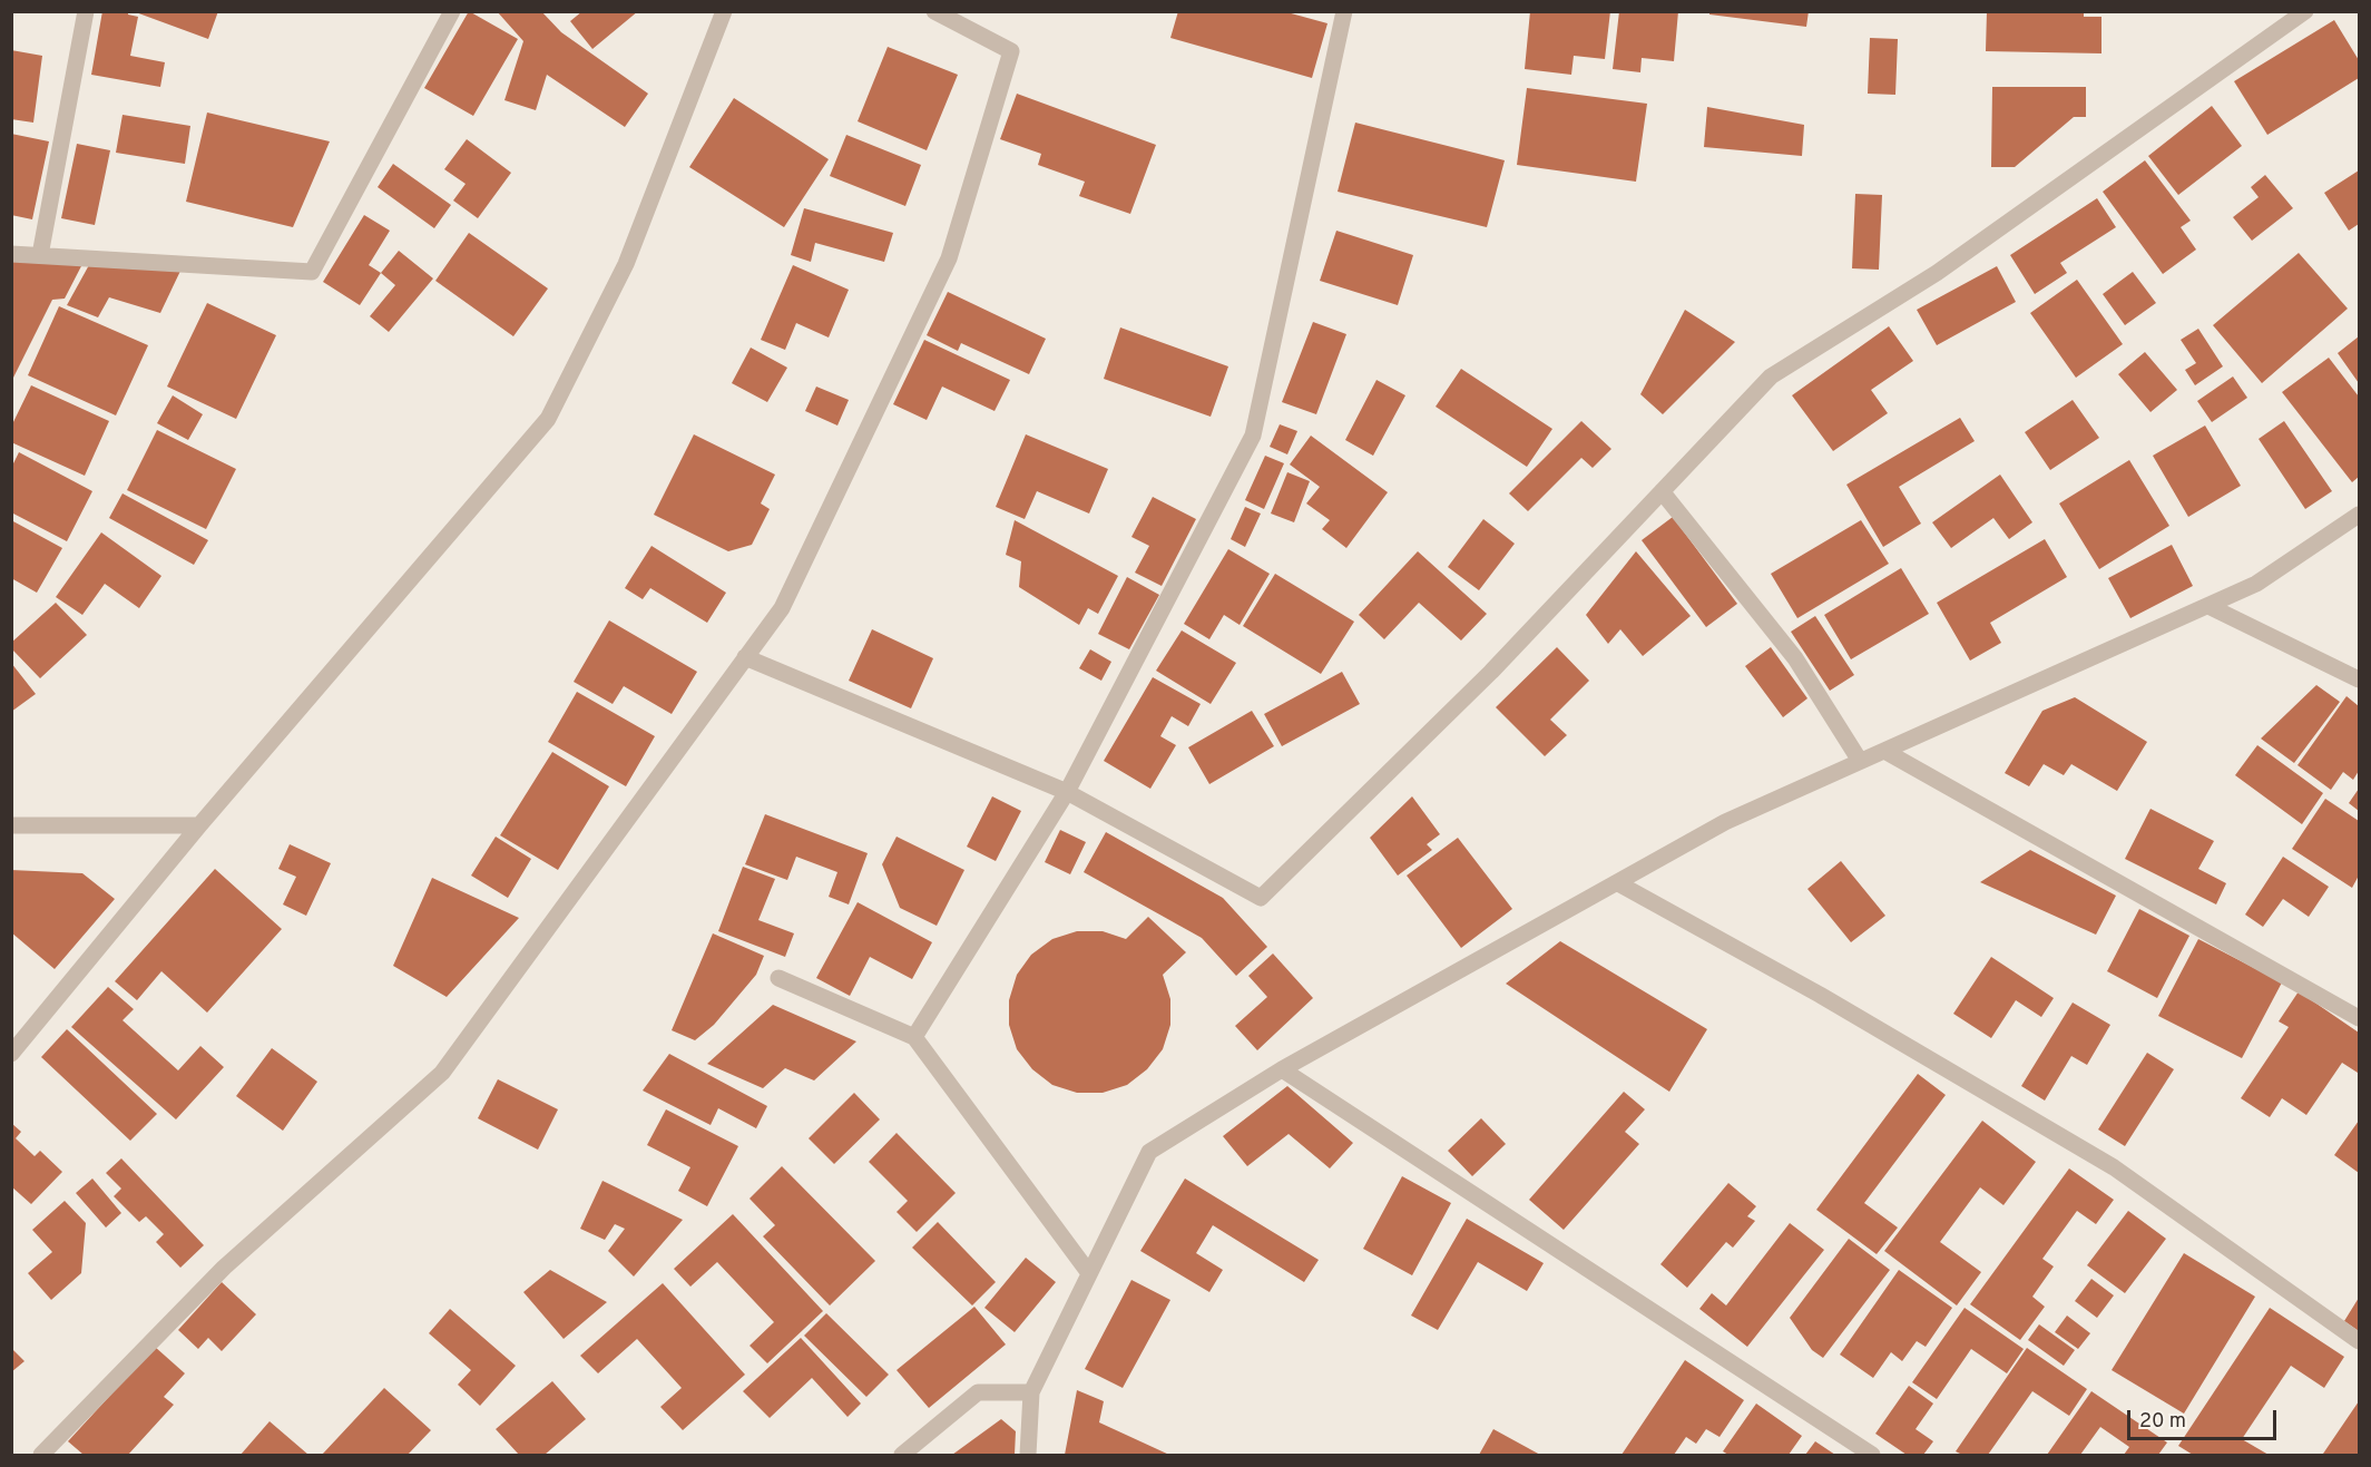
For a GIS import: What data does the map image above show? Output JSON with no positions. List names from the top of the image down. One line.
{"scale_bar":"20 m"}
